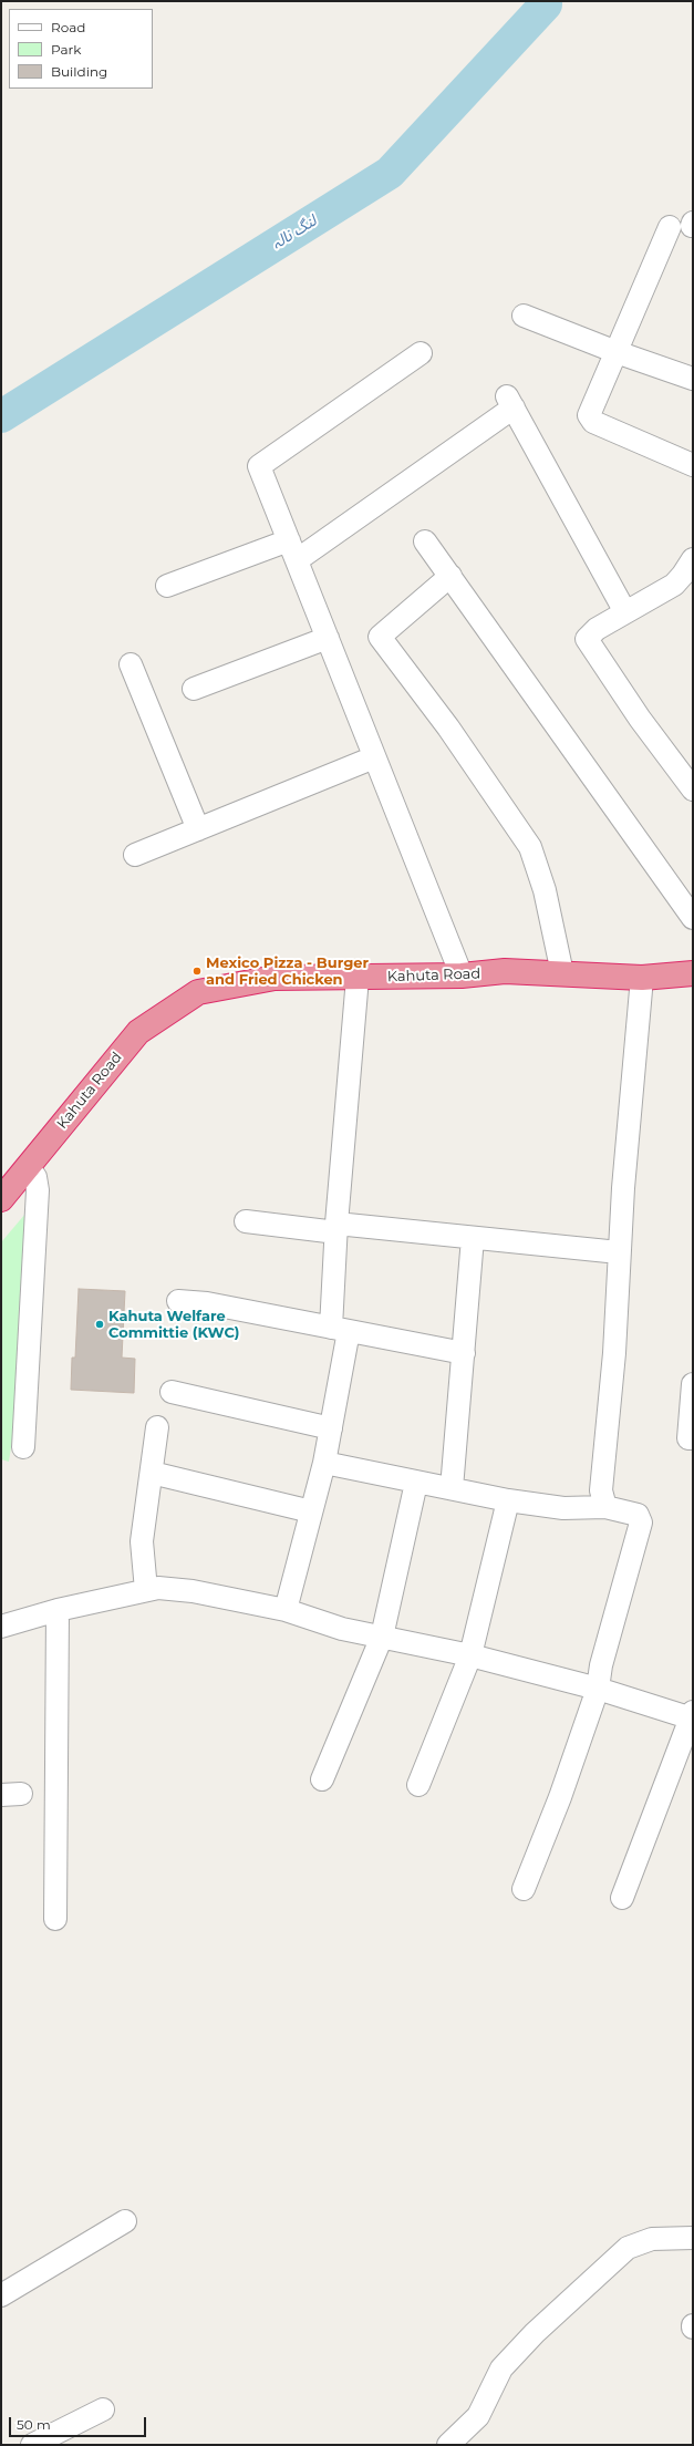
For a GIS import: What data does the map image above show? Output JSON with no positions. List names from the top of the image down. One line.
{"streets":{"highway":["Kahuta Road"]},"water":["لنگ نالہ"],"places":["Mexico Pizza - Burger and Fried Chicken","Kahuta Welfare Committie (KWC)"],"legend":["Road","Park","Building"],"scale_bar":"50 m"}
